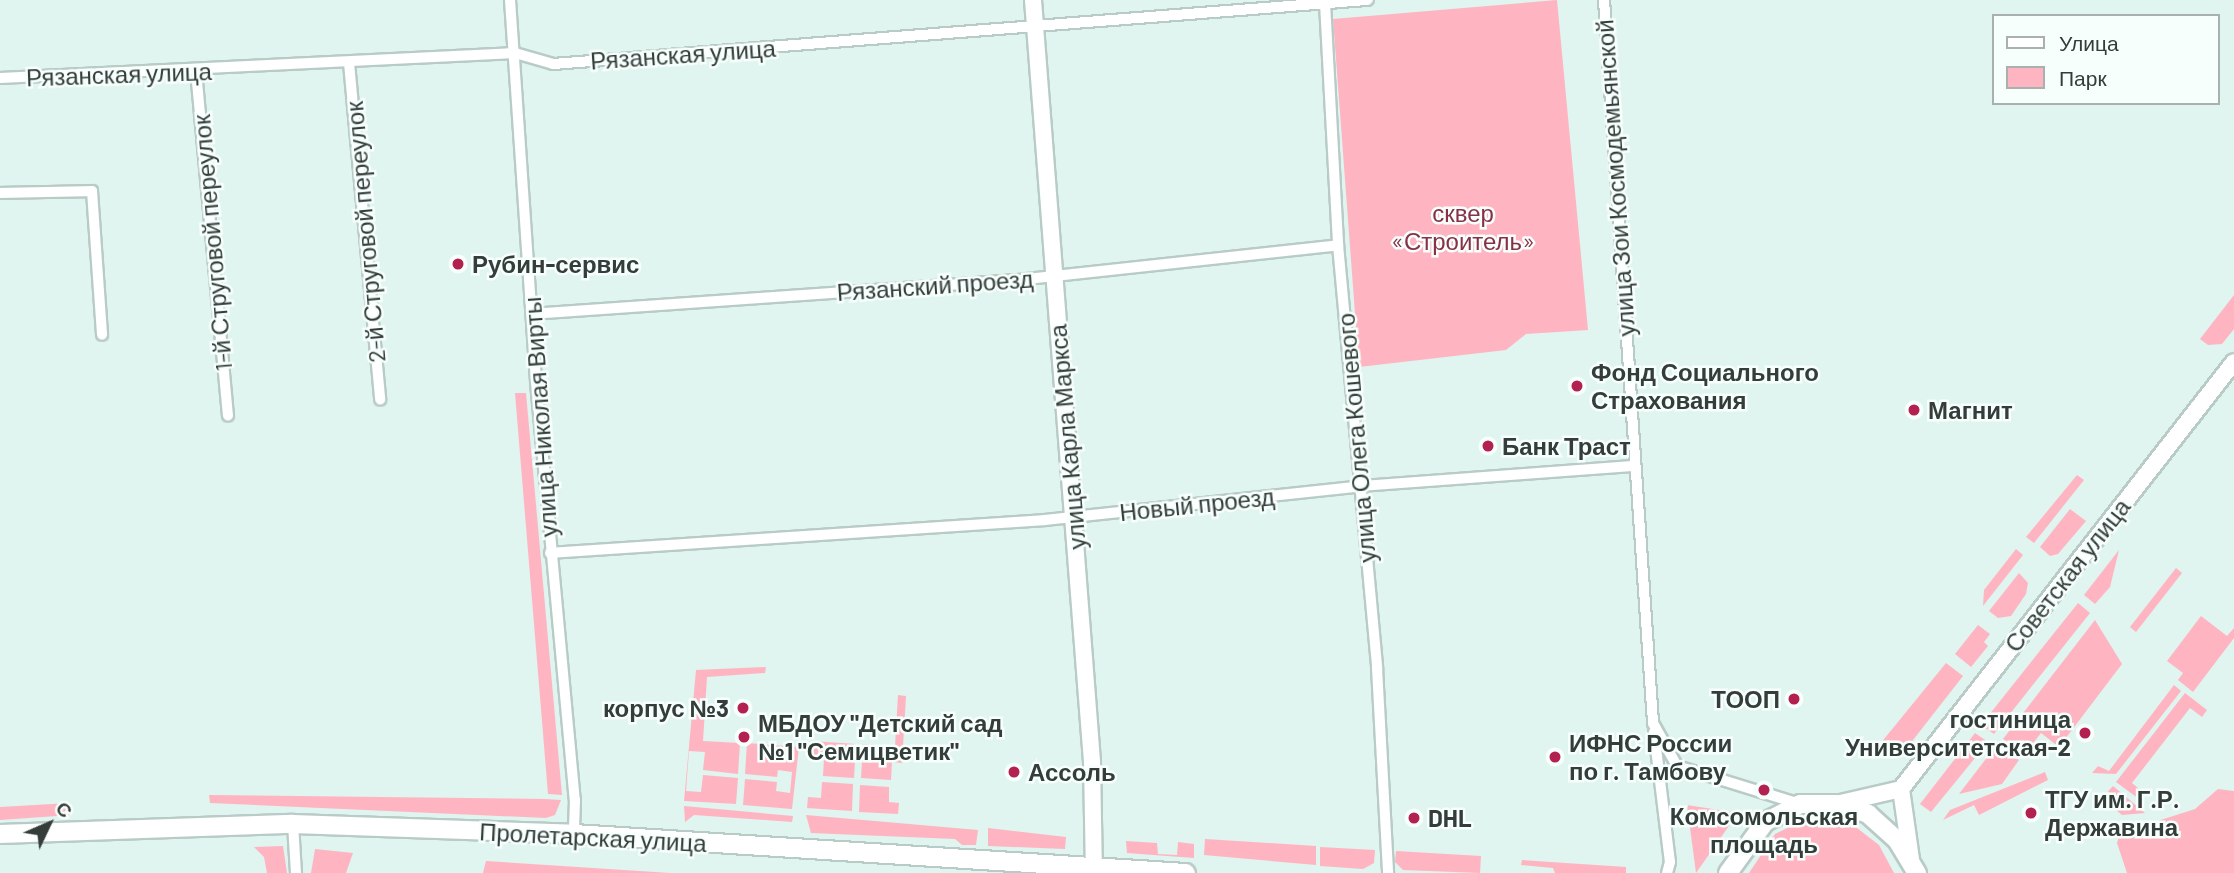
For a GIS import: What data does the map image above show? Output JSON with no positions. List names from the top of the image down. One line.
{"streets":{"main road":["улица Карла Маркса","Советская улица","Пролетарская улица"],"street":["Рязанская улица","улица Зои Космодемьянской","2-й Струговой переулок","1-й Струговой переулок","Рязанский проезд","улица Николая Вирты","улица Олега Кошевого","Новый проезд"]},"crossings":[["Рязанская улица","2-й Струговой переулок"],["Рязанская улица","1-й Струговой переулок"],["Рязанская улица","улица Николая Вирты"],["Рязанская улица","улица Карла Маркса"],["Рязанская улица","улица Олега Кошевого"],["улица Зои Космодемьянской","Новый проезд"],["Рязанский проезд","улица Николая Вирты"],["Рязанский проезд","улица Карла Маркса"],["Рязанский проезд","улица Олега Кошевого"],["улица Николая Вирты","Новый проезд"],["улица Николая Вирты","Пролетарская улица"],["улица Карла Маркса","Новый проезд"],["улица Карла Маркса","Пролетарская улица"],["улица Олега Кошевого","Новый проезд"]],"parks":["сквер «Строитель»"],"places":["Рубин-сервис","Фонд Социального Страхования","Магнит","Банк Траст","ТООП","корпус №3","гостиница Университетская-2","МБДОУ \"Детский сад №1 \"Семицветик\"","ИФНС России по г. Тамбову","Ассоль","Комсомольская площадь","ТГУ им. Г.Р. Державина","DHL"],"legend":["Улица","Парк"],"north":"top right"}
